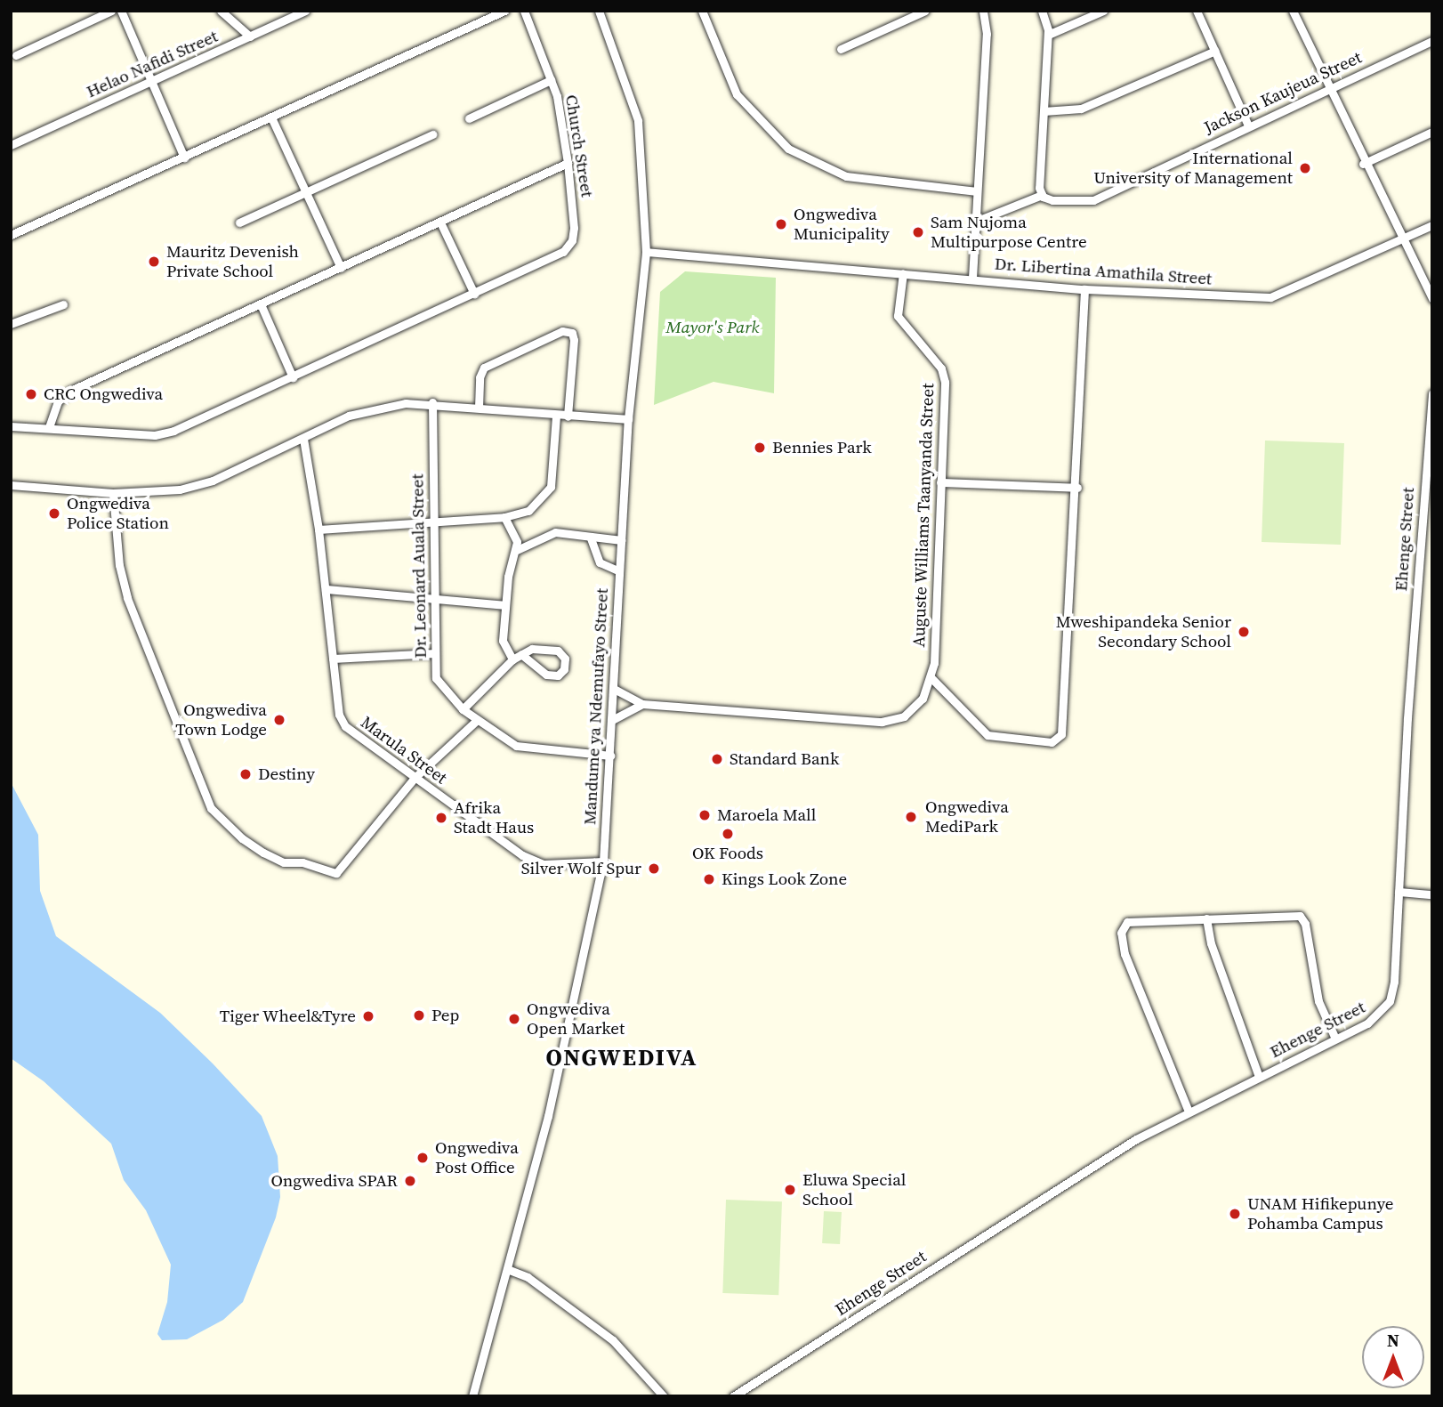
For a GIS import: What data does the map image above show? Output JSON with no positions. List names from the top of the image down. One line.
{"streets":{"street":["Helao Nafidi Street","Jackson Kaujeua Street","Church Street","Dr. Libertina Amathila Street","Auguste Williams Taanyanda Street","Ehenge Street","Dr. Leonard Auala Street","Mandume ya Ndemufayo Street","Marula Street"]},"crossings":[["Dr. Libertina Amathila Street","Auguste Williams Taanyanda Street"],["Dr. Libertina Amathila Street","Mandume ya Ndemufayo Street"],["Dr. Leonard Auala Street","Mandume ya Ndemufayo Street"],["Mandume ya Ndemufayo Street","Marula Street"]],"districts":["ONGWEDIVA"],"parks":["Mayor's Park"],"places":["International University of Management","Ongwediva Municipality","Sam Nujoma Multipurpose Centre","Mauritz Devenish Private School","CRC Ongwediva","Bennies Park","Ongwediva Police Station","Mweshipandeka Senior Secondary School","Ongwediva Town Lodge","Standard Bank","Destiny","Maroela Mall","Ongwediva MediPark","Afrika Stadt Haus","OK Foods","Silver Wolf Spur","Kings Look Zone","Pep","Tiger Wheel&Tyre","Ongwediva Open Market","Ongwediva Post Office","Ongwediva SPAR","Eluwa Special School","UNAM Hifikepunye Pohamba Campus"],"north":"top"}
